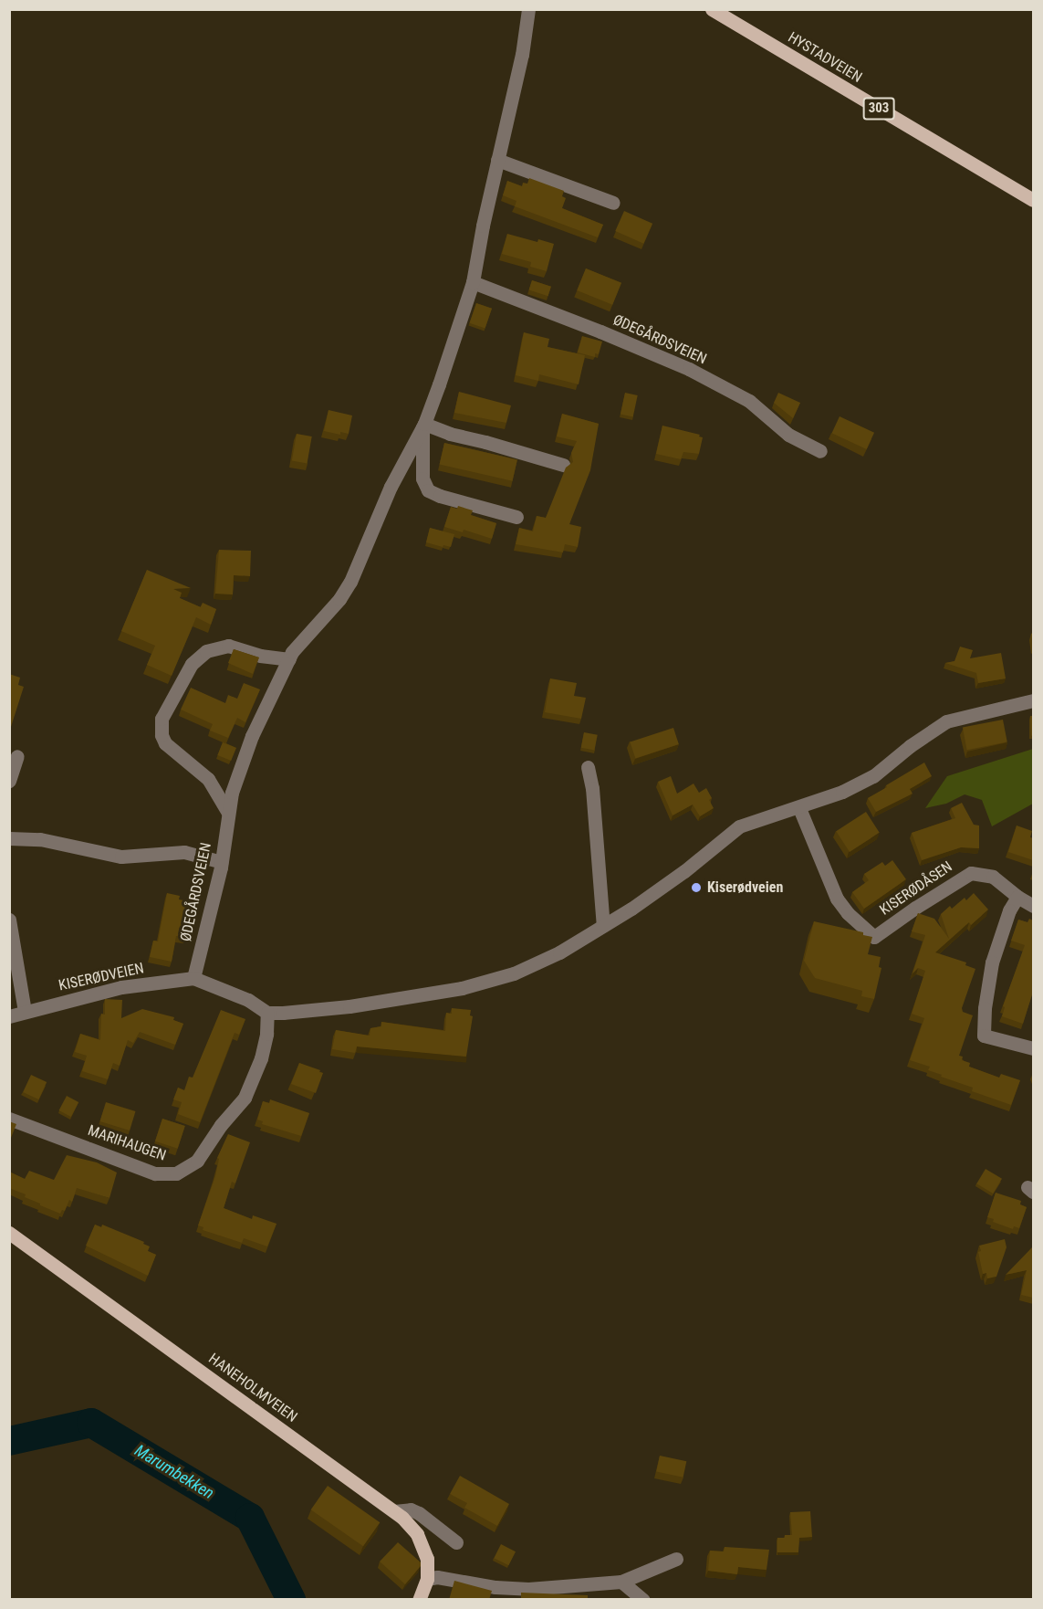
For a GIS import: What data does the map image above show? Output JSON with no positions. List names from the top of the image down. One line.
{"streets":{"main road":["HYSTADVEIEN","303","HANEHOLMVEIEN"],"street":["ØDEGÅRDSVEIEN","KISERØDÅSEN","KISERØDVEIEN","MARIHAUGEN"]},"crossings":[["ØDEGÅRDSVEIEN","KISERØDVEIEN"]],"water":["Marumbekken"],"places":["Kiserødveien"]}
